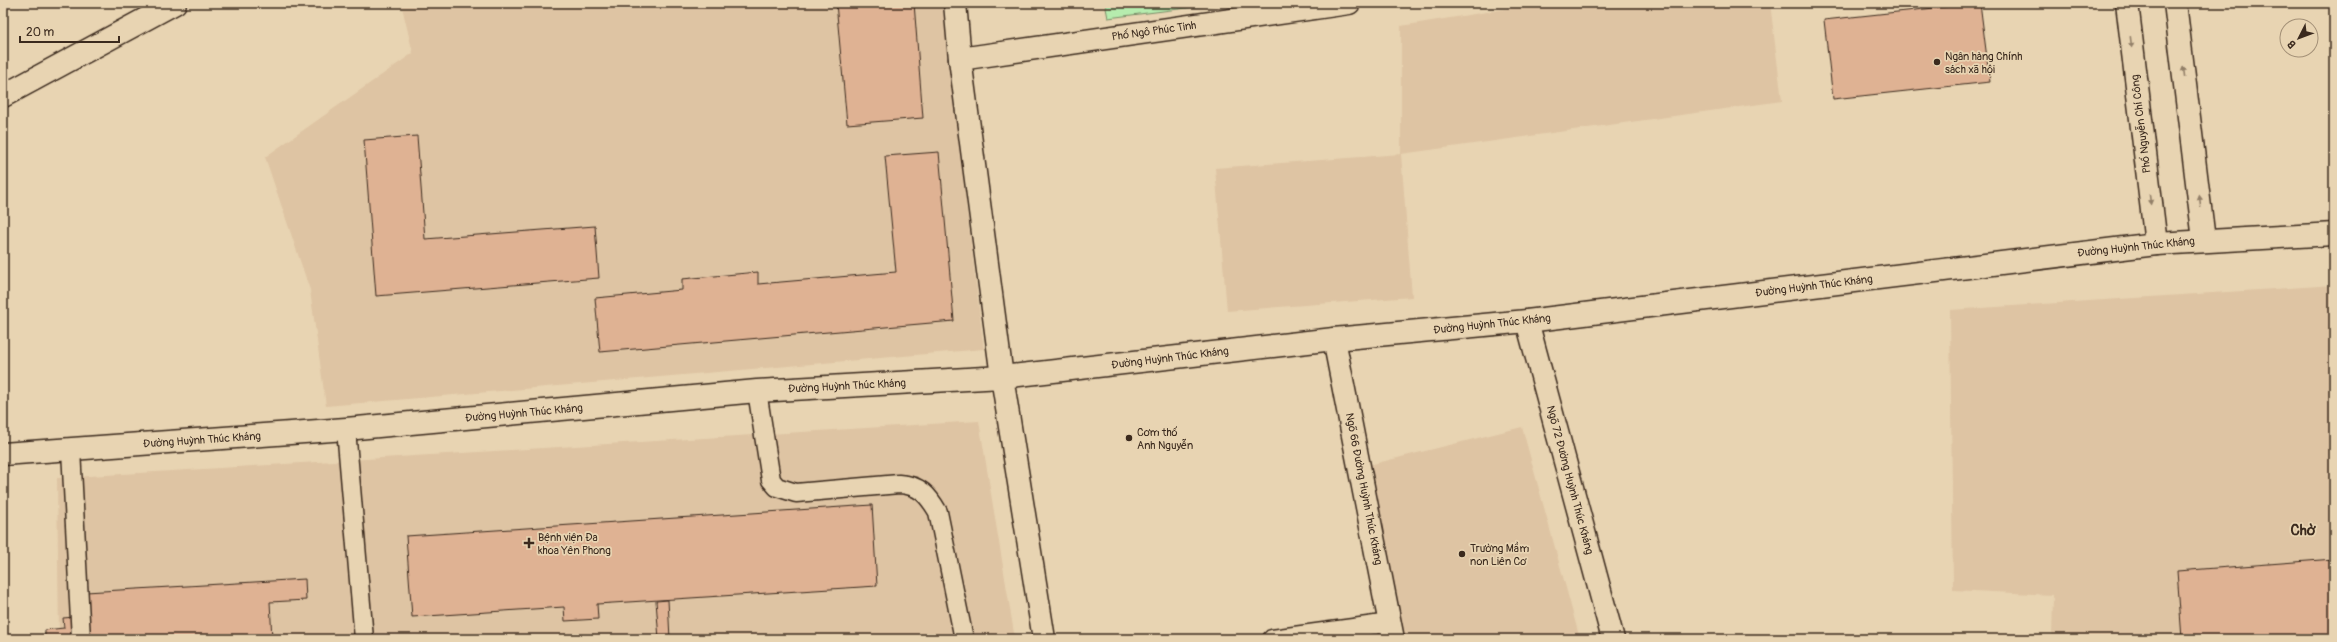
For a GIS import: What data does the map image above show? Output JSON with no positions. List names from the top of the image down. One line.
{"streets":{"main road":["Phố Ngô Phúc Tinh","Phố Nguyễn Chí Công","Đường Huỳnh Thúc Kháng","Ngõ 72 Đường Huỳnh Thúc Kháng","Ngõ 66 Đường Huỳnh Thúc Kháng"]},"crossings":[["Phố Nguyễn Chí Công","Đường Huỳnh Thúc Kháng"],["Đường Huỳnh Thúc Kháng","Ngõ 72 Đường Huỳnh Thúc Kháng"],["Đường Huỳnh Thúc Kháng","Ngõ 66 Đường Huỳnh Thúc Kháng"]],"districts":["Chờ"],"places":{"other":["Ngân hàng Chính sách xã hội","Cơm thố Anh Nguyễn","Trường Mầm non Liên Cơ"],"health":["Bệnh viện Đa khoa Yên Phong"]},"scale_bar":"20 m","north":"bottom left"}
